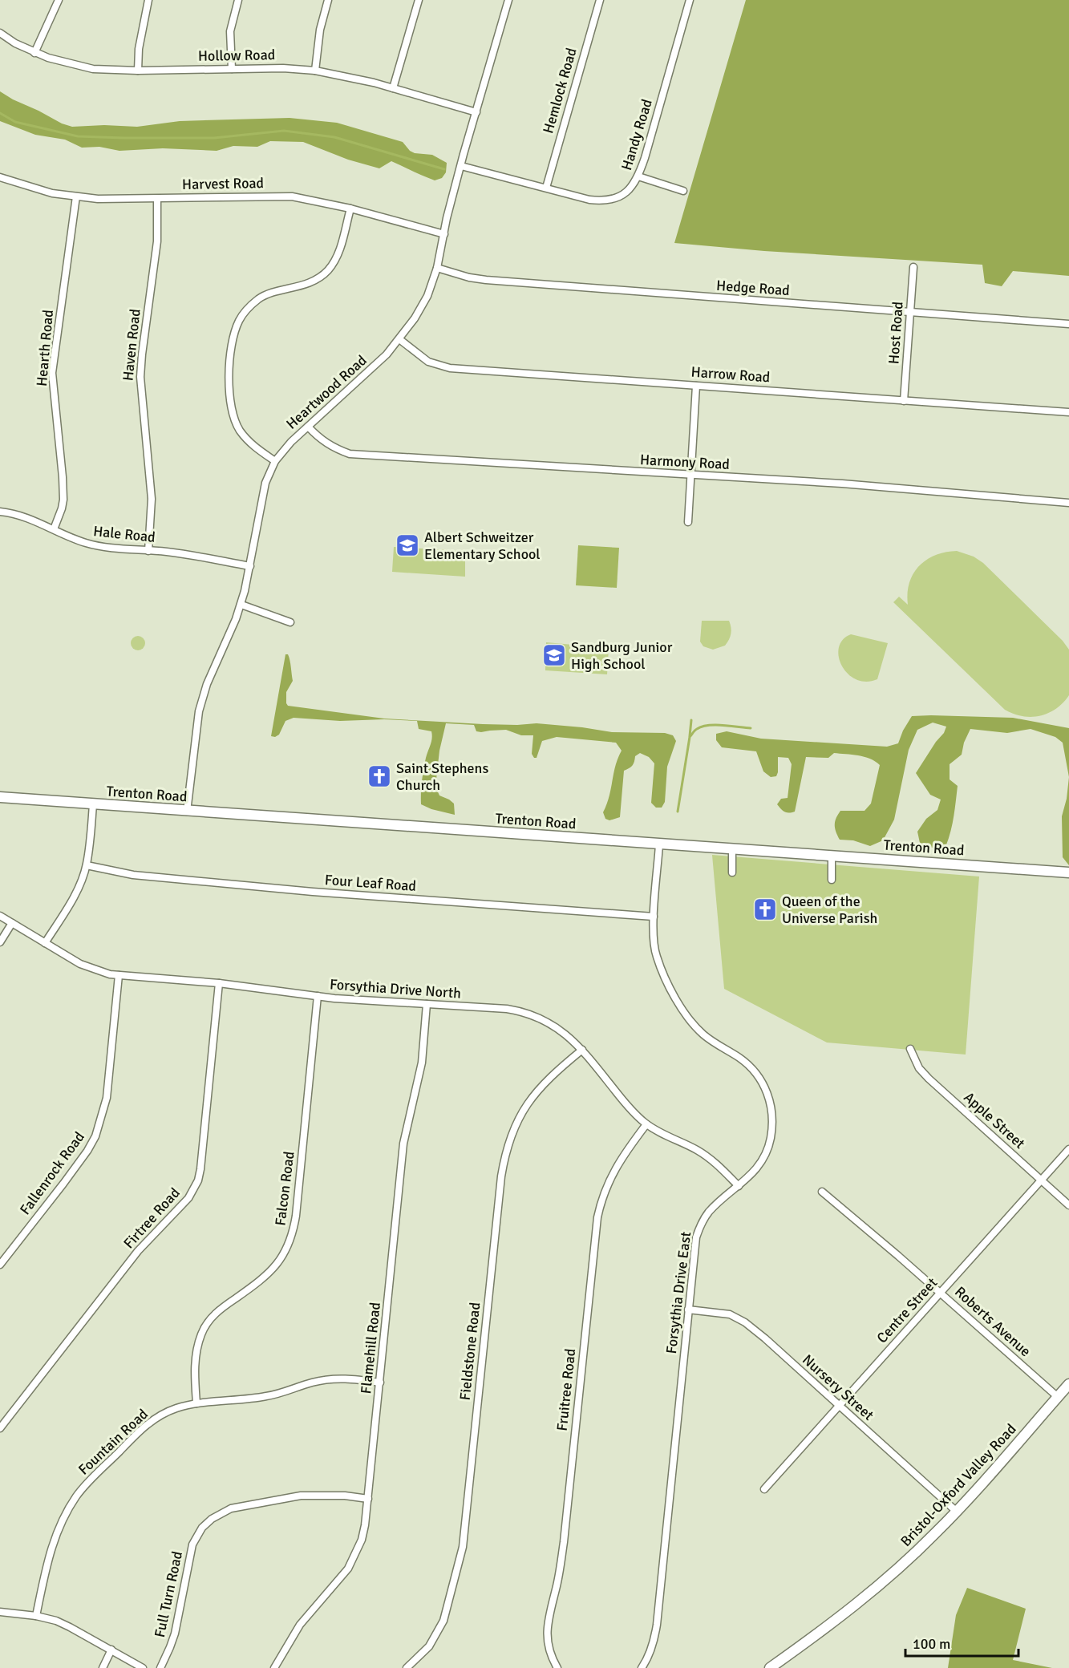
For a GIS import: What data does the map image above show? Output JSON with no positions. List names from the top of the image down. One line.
{"streets":{"main road":["Trenton Road","Bristol-Oxford Valley Road"],"street":["Hollow Road","Hemlock Road","Handy Road","Harvest Road","Hedge Road","Host Road","Haven Road","Hearth Road","Harrow Road","Heartwood Road","Harmony Road","Hale Road","Four Leaf Road","Forsythia Drive North","Apple Street","Fallenrock Road","Falcon Road","Firtree Road","Forsythia Drive East","Centre Street","Roberts Avenue","Flamehill Road","Fieldstone Road","Nursery Street","Fruitree Road","Fountain Road","Full Turn Road"]},"crossings":[["Hollow Road","Heartwood Road"],["Hemlock Road","Handy Road"],["Handy Road","Heartwood Road"],["Harvest Road","Haven Road"],["Harvest Road","Hearth Road"],["Harvest Road","Heartwood Road"],["Hedge Road","Host Road"],["Hedge Road","Heartwood Road"],["Host Road","Harrow Road"],["Haven Road","Hale Road"],["Hearth Road","Hale Road"],["Harrow Road","Heartwood Road"],["Heartwood Road","Harmony Road"],["Heartwood Road","Hale Road"],["Heartwood Road","Trenton Road"],["Trenton Road","Forsythia Drive East"],["Four Leaf Road","Forsythia Drive East"],["Forsythia Drive North","Fallenrock Road"],["Forsythia Drive North","Falcon Road"],["Forsythia Drive North","Firtree Road"],["Forsythia Drive North","Forsythia Drive East"],["Forsythia Drive North","Flamehill Road"],["Forsythia Drive North","Fieldstone Road"],["Forsythia Drive North","Fruitree Road"],["Apple Street","Centre Street"],["Falcon Road","Fountain Road"],["Forsythia Drive East","Nursery Street"],["Centre Street","Roberts Avenue"],["Centre Street","Nursery Street"],["Roberts Avenue","Bristol-Oxford Valley Road"],["Flamehill Road","Fountain Road"],["Flamehill Road","Full Turn Road"],["Nursery Street","Bristol-Oxford Valley Road"]],"places":{"school or university":["Albert Schweitzer Elementary School","Sandburg Junior High School"],"church":["Saint Stephens Church","Queen of the Universe Parish"]},"scale_bar":"100 m"}
